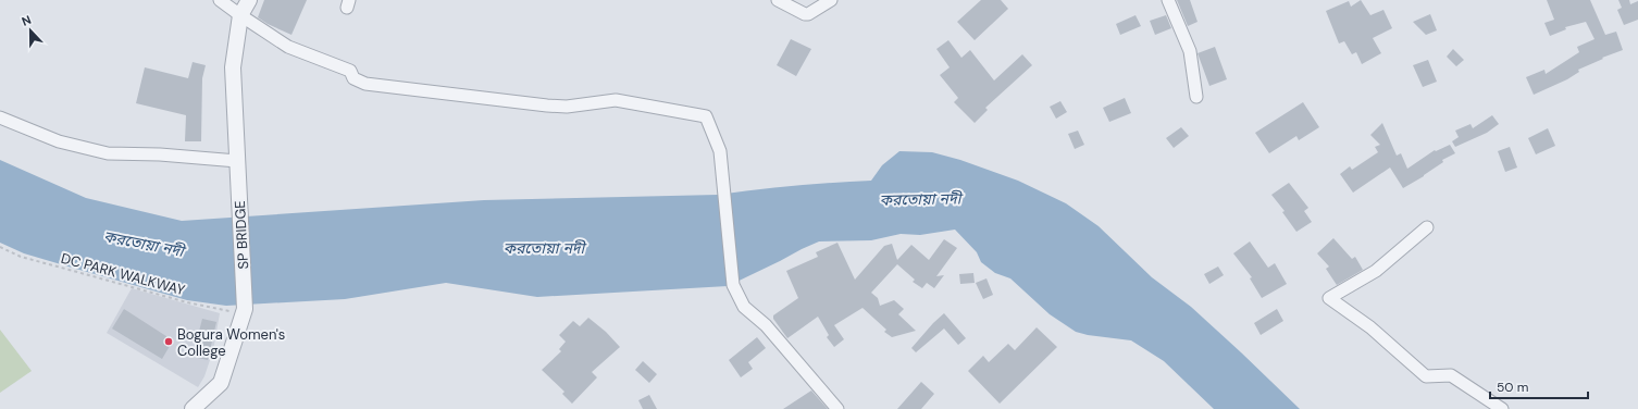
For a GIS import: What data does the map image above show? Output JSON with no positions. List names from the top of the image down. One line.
{"streets":{"street":["SP BRIDGE"],"path":["DC PARK WALKWAY"]},"crossings":[["SP BRIDGE","DC PARK WALKWAY"]],"water":["করতোয়া নদী"],"places":["Bogura Women's College"],"scale_bar":"50 m","north":"top"}
